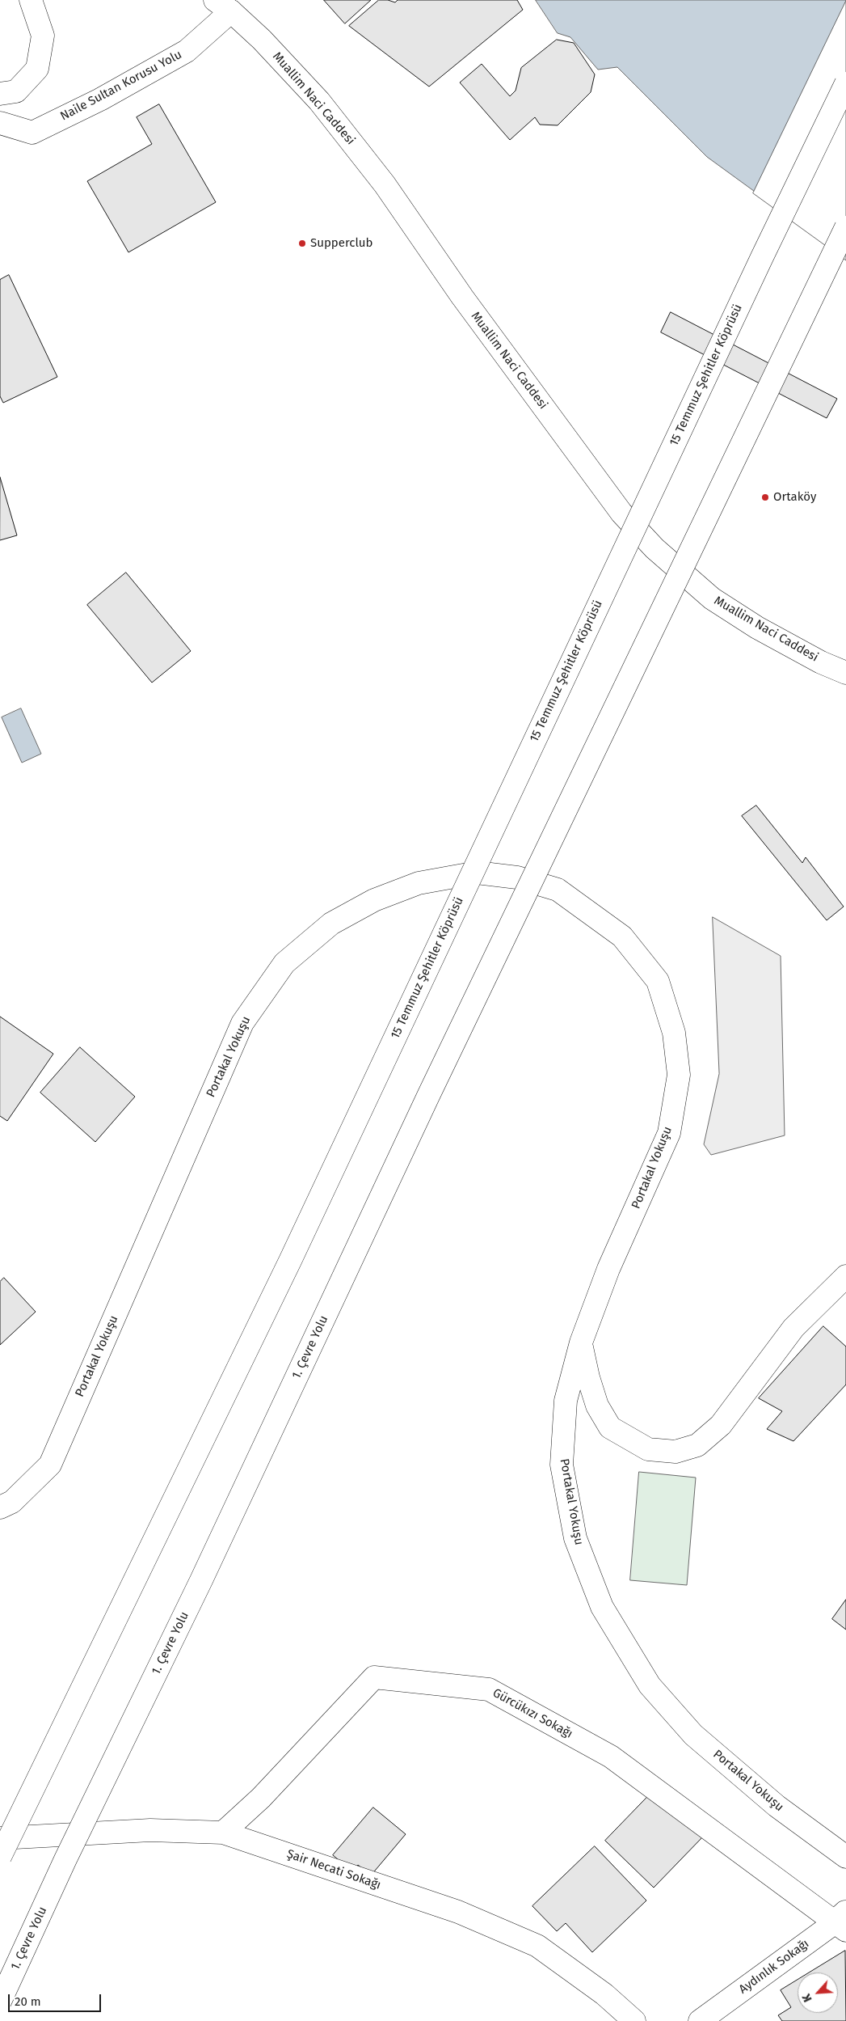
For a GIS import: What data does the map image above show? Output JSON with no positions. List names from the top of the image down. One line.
{"streets":{"main road":["Naile Sultan Korusu Yolu","Muallim Naci Caddesi","15 Temmuz Şehitler Köprüsü","Portakal Yokuşu","1. Çevre Yolu","Gürcükızı Sokağı","Şair Necati Sokağı","Aydınlık Sokağı"]},"crossings":[["Naile Sultan Korusu Yolu","Muallim Naci Caddesi"],["Gürcükızı Sokağı","Şair Necati Sokağı"],["Gürcükızı Sokağı","Aydınlık Sokağı"]],"places":["Supperclub","Ortaköy"],"scale_bar":"20 m","north":"bottom left"}
